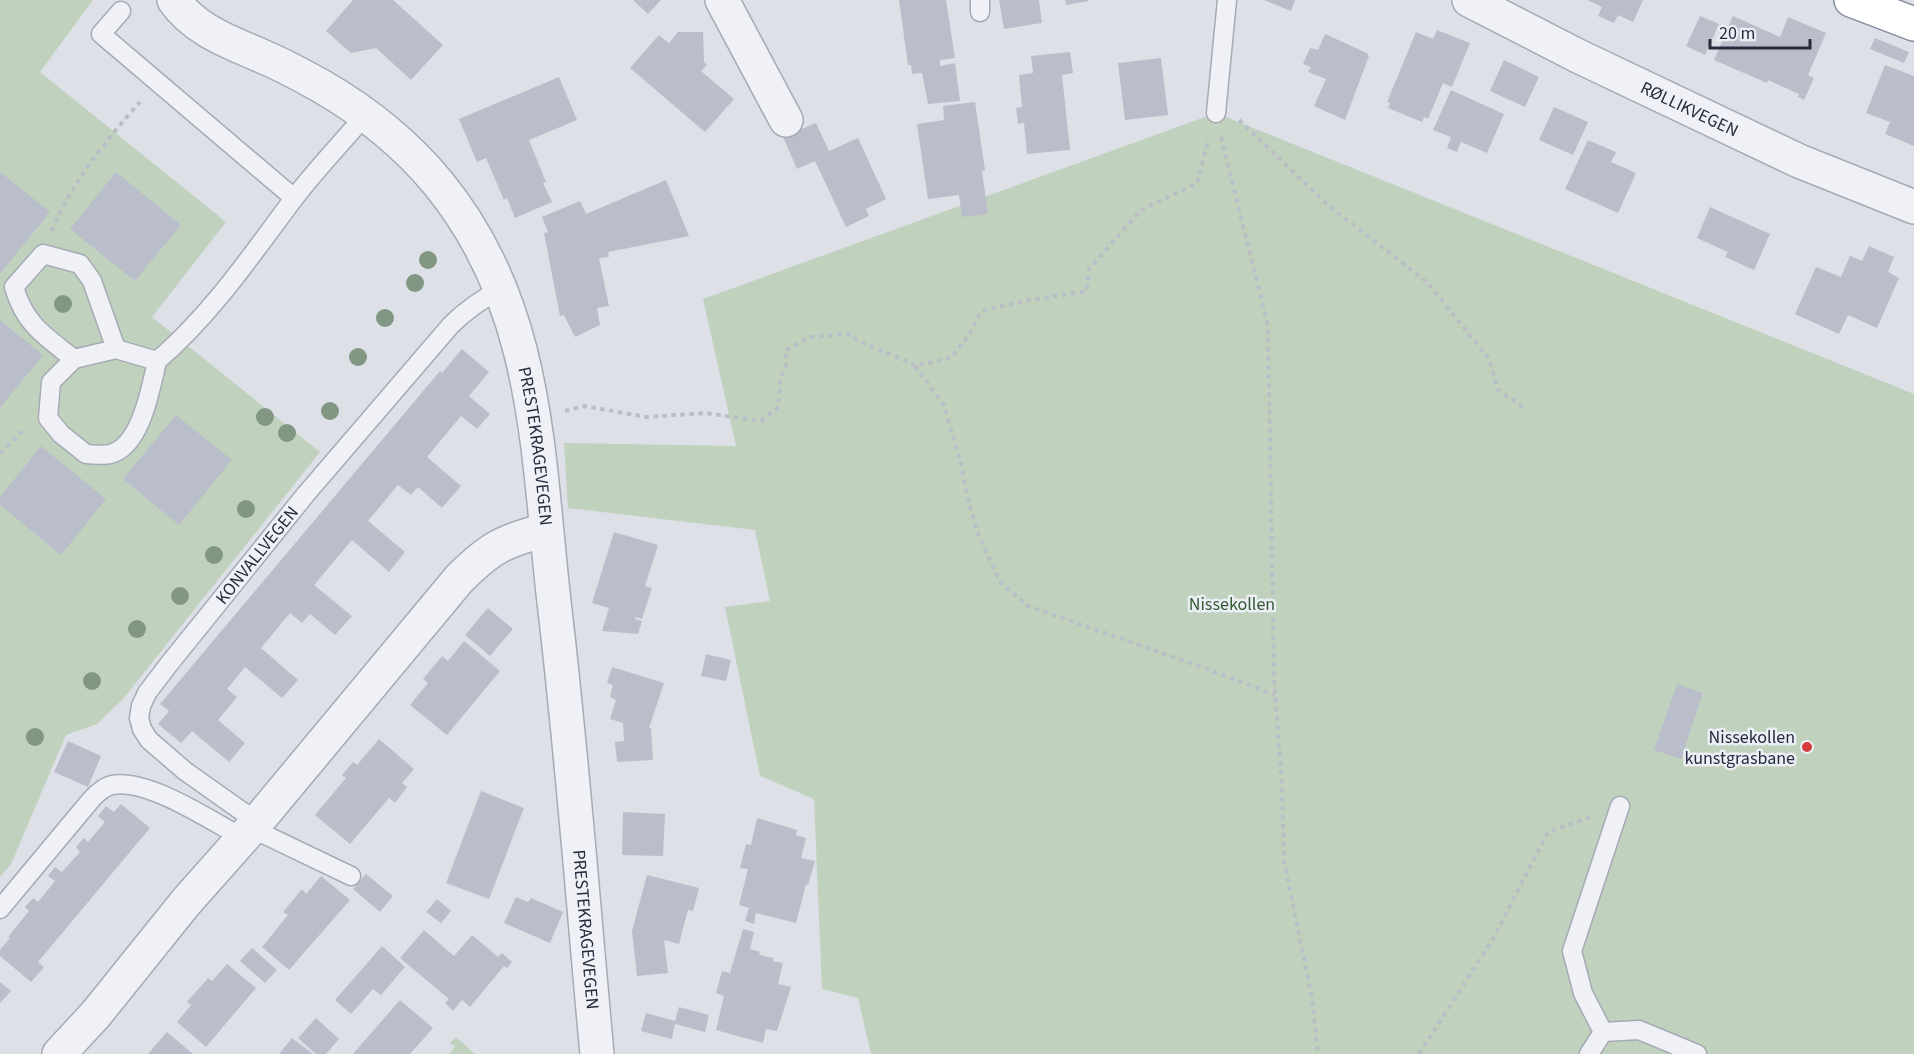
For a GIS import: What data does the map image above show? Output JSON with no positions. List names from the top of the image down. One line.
{"streets":{"street":["RØLLIKVEGEN","PRESTEKRAGEVEGEN"],"lane":["KONVALLVEGEN"]},"crossings":[["PRESTEKRAGEVEGEN","KONVALLVEGEN"]],"parks":["Nissekollen"],"places":["Nissekollen kunstgrasbane"],"scale_bar":"20 m"}
